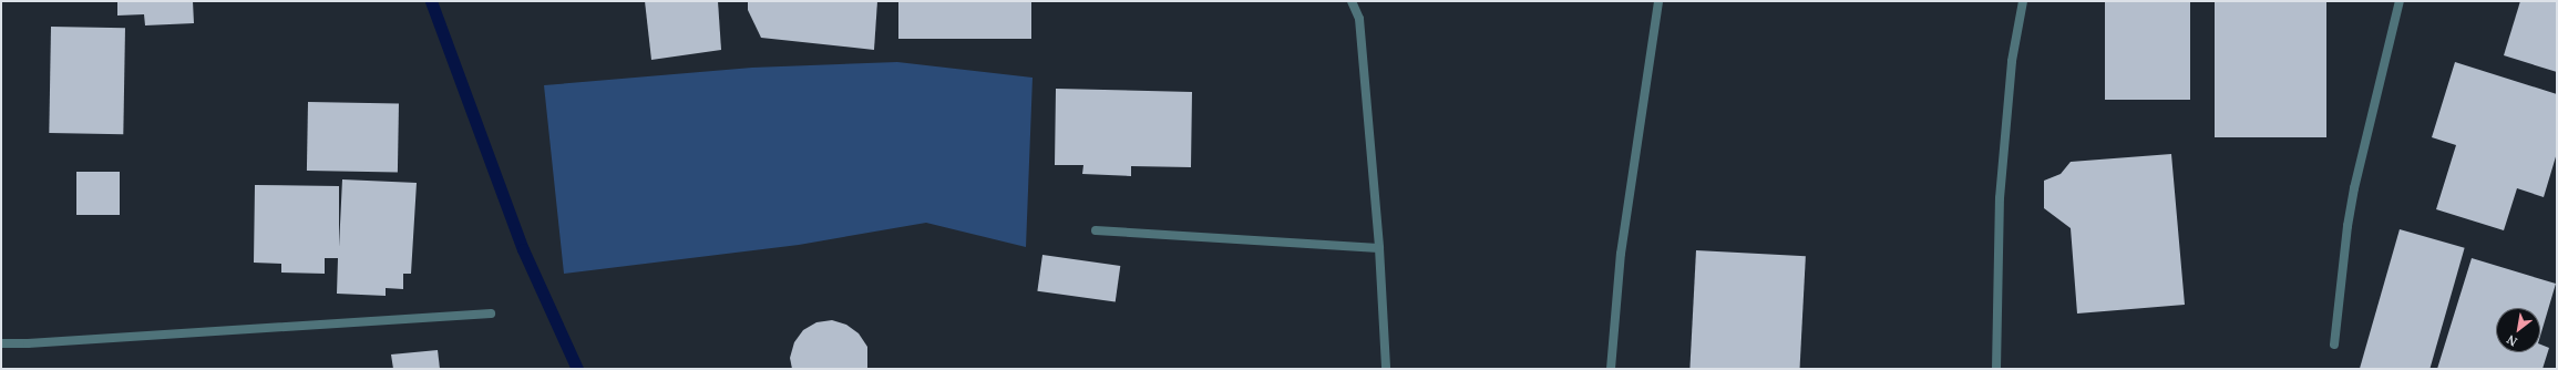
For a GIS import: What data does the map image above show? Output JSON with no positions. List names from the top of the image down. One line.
{"north":"bottom left"}
